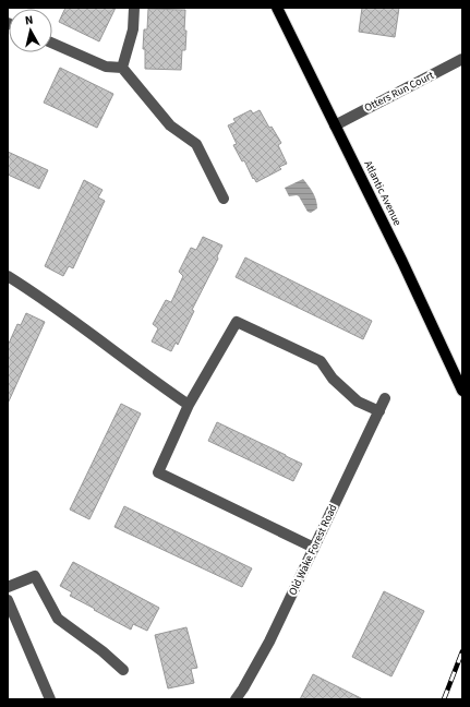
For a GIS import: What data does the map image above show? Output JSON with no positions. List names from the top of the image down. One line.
{"streets":{"main road":["Atlantic Avenue"],"street":["Otters Run Court","Old Wake Forest Road"]},"crossings":[["Otters Run Court","Atlantic Avenue"]],"north":"top"}
